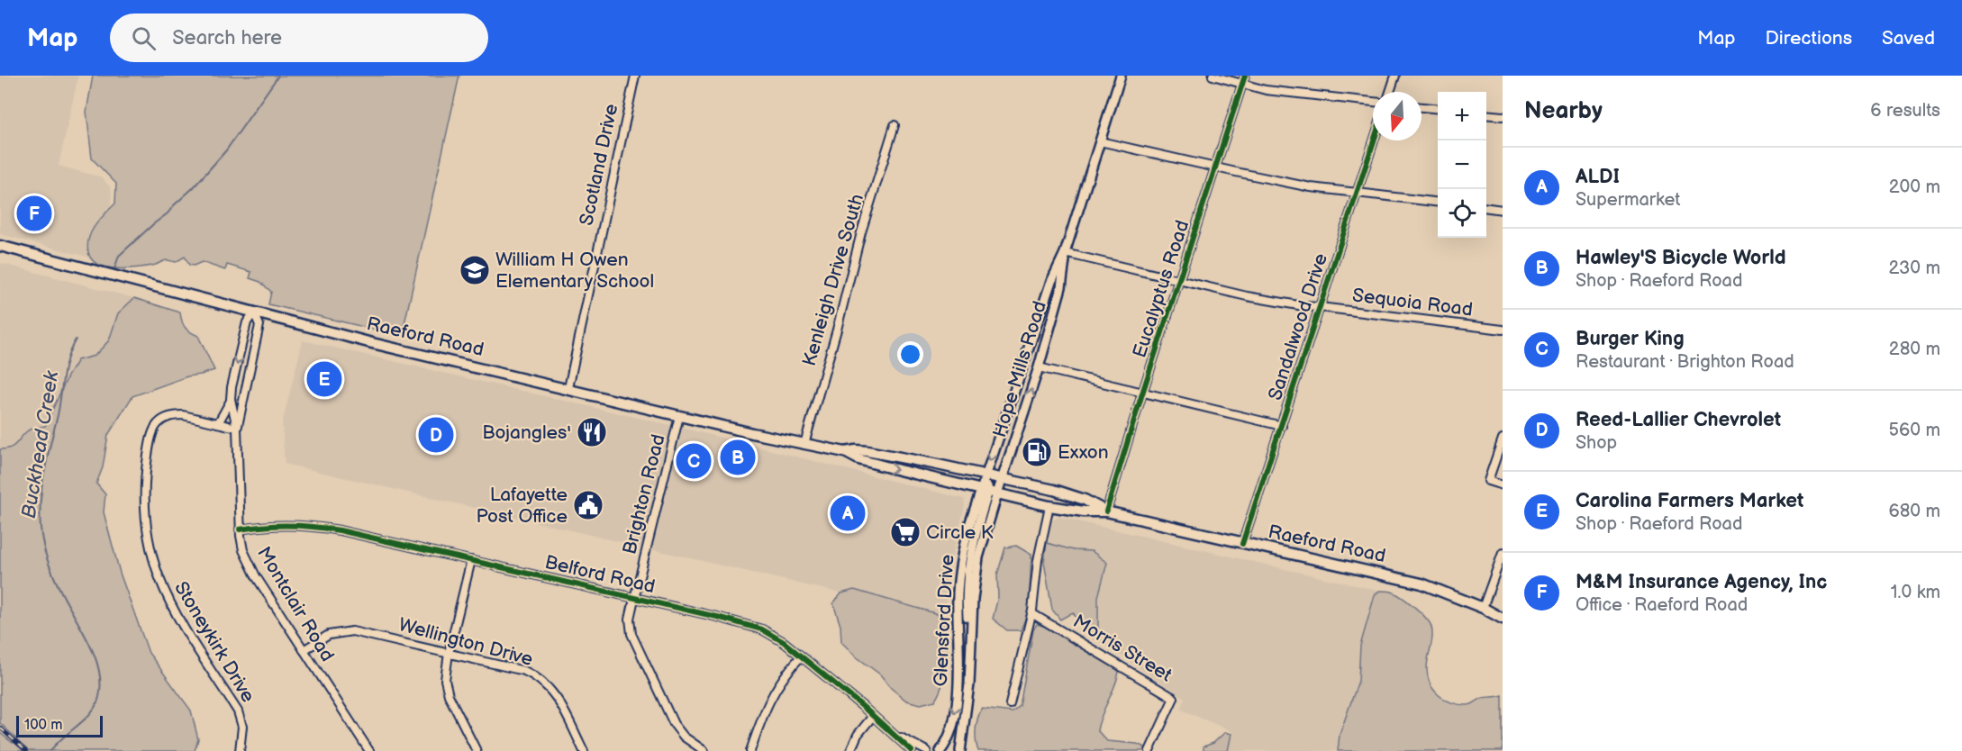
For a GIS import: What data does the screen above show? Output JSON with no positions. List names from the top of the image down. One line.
{"streets":{"highway":["Raeford Road"],"main road":["Hope Mills Road","Glensford Drive"],"street":["Scotland Drive","Kenleigh Drive South","Eucalyptus Road","Sequoia Road","Sandalwood Drive","Brighton Road","Belford Road","Montclair Road","Stoneykirk Drive","Wellington Drive","Morris Street"]},"crossings":[["Scotland Drive","Raeford Road"],["Kenleigh Drive South","Raeford Road"],["Eucalyptus Road","Sequoia Road"],["Eucalyptus Road","Raeford Road"],["Sequoia Road","Sandalwood Drive"],["Sequoia Road","Hope Mills Road"],["Sandalwood Drive","Raeford Road"],["Raeford Road","Hope Mills Road"],["Raeford Road","Brighton Road"],["Raeford Road","Montclair Road"],["Raeford Road","Glensford Drive"],["Hope Mills Road","Glensford Drive"],["Brighton Road","Belford Road"],["Belford Road","Montclair Road"],["Montclair Road","Stoneykirk Drive"],["Montclair Road","Wellington Drive"]],"water":["Buckhead Creek"],"places":{"school or university":["William H Owen Elementary School"],"restaurant":["Bojangles'"],"fuel station":["Exxon"],"public building":["Lafayette Post Office"],"supermarket":["Circle K"]},"scale_bar":"100 m","north":"bottom","page":{"header":"Map","search":"Search here","nav":["Map","Directions","Saved"],"heading":["Nearby","6 results"],"map_buttons":["+","−"],"list":[{"mark":"A","name":"ALDI","note":"Supermarket","value":"200 m"},{"mark":"B","name":"Hawley'S Bicycle World","note":"Shop · Raeford Road","value":"230 m"},{"mark":"C","name":"Burger King","note":"Restaurant · Brighton Road","value":"280 m"},{"mark":"D","name":"Reed-Lallier Chevrolet","note":"Shop","value":"560 m"},{"mark":"E","name":"Carolina Farmers Market","note":"Shop · Raeford Road","value":"680 m"},{"mark":"F","name":"M&M Insurance Agency, Inc","note":"Office · Raeford Road","value":"1.0 km"}],"pins":["F","E","D","B","C","A"],"scale":"100 m"}}
